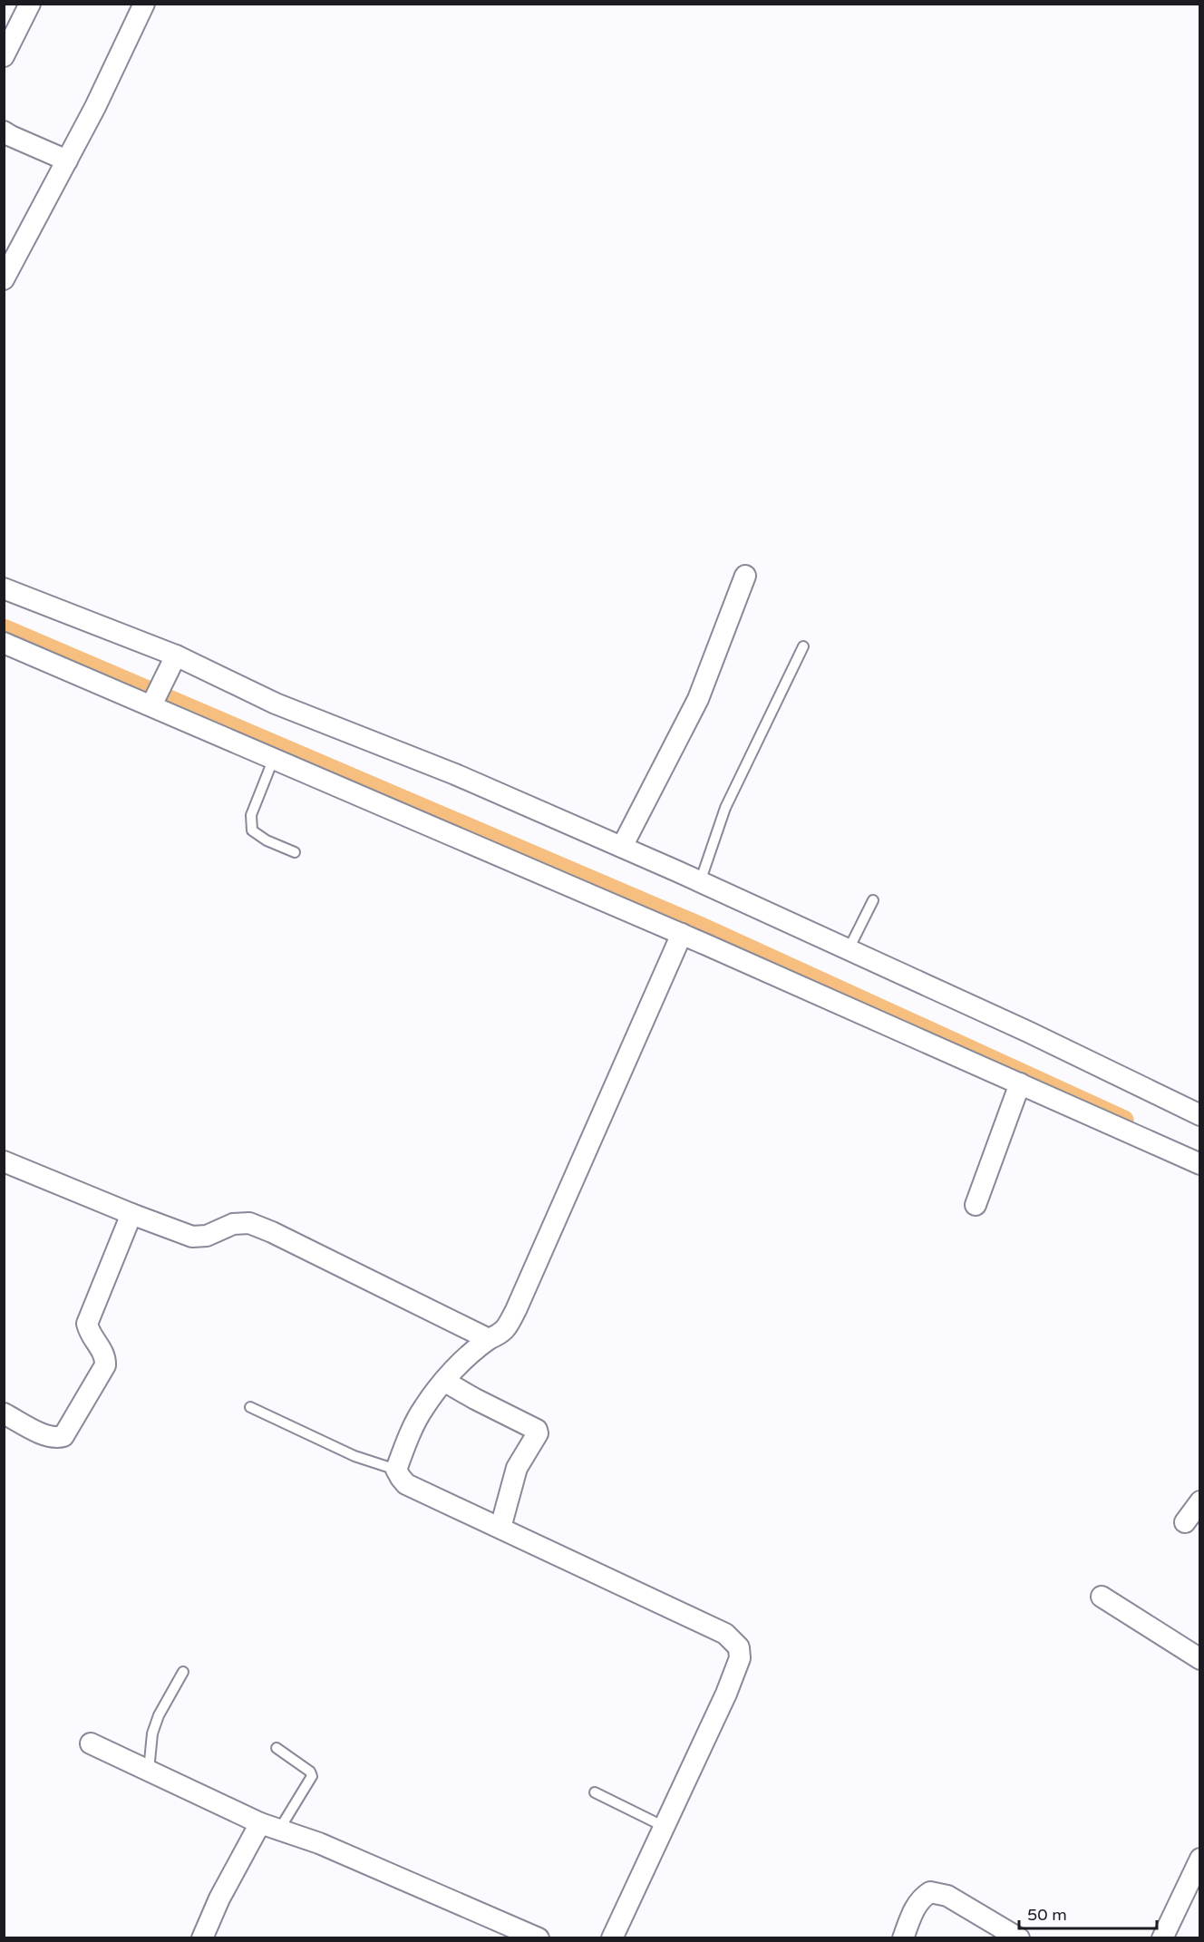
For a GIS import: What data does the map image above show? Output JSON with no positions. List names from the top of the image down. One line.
{"scale_bar":"50 m"}
